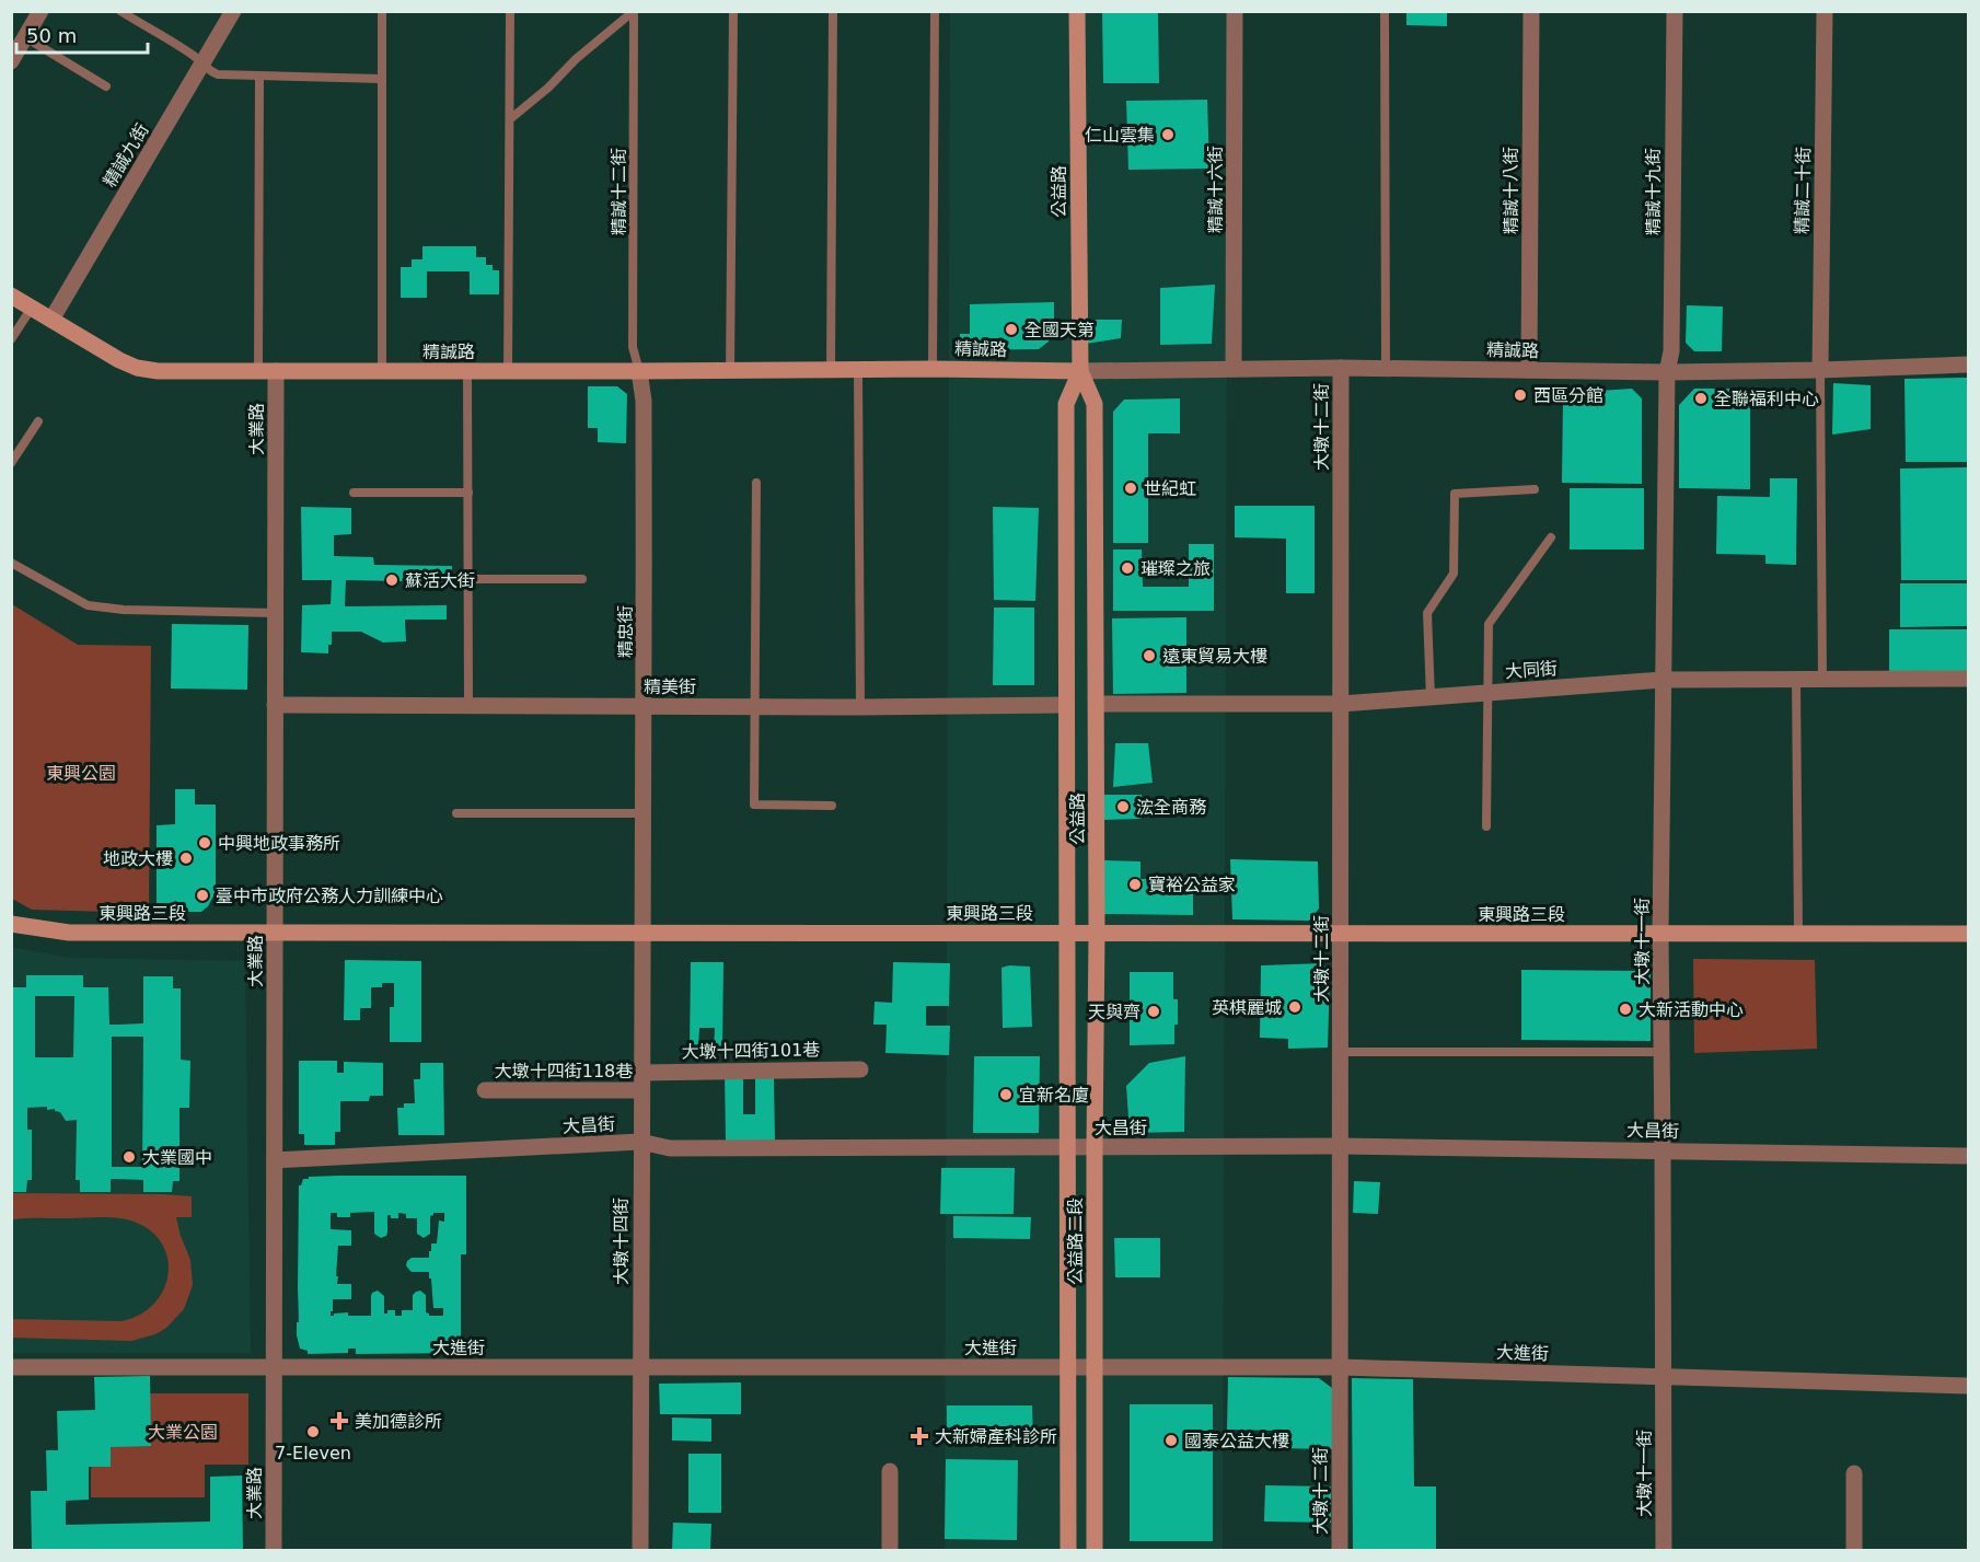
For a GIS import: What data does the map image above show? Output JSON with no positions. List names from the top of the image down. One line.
{"streets":{"street":["精誠九街","精誠十六街","精誠十八街","精誠二十街","公益路","精誠十九街","精誠路","大墩十二街","大業路","精忠街","大同街","精美街","東興路三段","大墩十一街","大墩十四街101巷","大墩十四街118巷","大昌街","大墩十四街","公益路二段","大進街"],"lane":["精誠十二街"]},"crossings":[["精誠九街","精誠路"],["精誠十六街","精誠路"],["精誠十八街","精誠路"],["精誠二十街","精誠路"],["精誠十二街","精誠路"],["精誠十二街","精忠街"],["公益路","精誠路"],["公益路","大同街"],["公益路","精美街"],["公益路","東興路三段"],["公益路","公益路二段"],["精誠十九街","精誠路"],["精誠十九街","大墩十一街"],["精誠路","大墩十二街"],["精誠路","大業路"],["精誠路","精忠街"],["精誠路","大墩十一街"],["大墩十二街","大同街"],["大墩十二街","東興路三段"],["大墩十二街","大昌街"],["大墩十二街","大進街"],["大業路","精美街"],["大業路","東興路三段"],["大業路","大昌街"],["大業路","大進街"],["精忠街","精美街"],["精忠街","東興路三段"],["精忠街","大墩十四街"],["大同街","大墩十一街"],["東興路三段","大墩十一街"],["東興路三段","大墩十四街"],["東興路三段","公益路二段"],["大墩十一街","大昌街"],["大墩十一街","大進街"],["大墩十四街101巷","大墩十四街"],["大墩十四街118巷","大墩十四街"],["大昌街","大墩十四街"],["大昌街","公益路二段"],["大墩十四街","大進街"],["公益路二段","大進街"]],"parks":["東興公園","大業公園"],"places":{"other":["仁山雲集","全國天第","西區分館","全聯福利中心","世紀虹","璀璨之旅","蘇活大街","遠東貿易大樓","浤全商務","中興地政事務所","地政大樓","寶裕公益家","臺中市政府公務人力訓練中心","英棋麗城","大新活動中心","天與齊","宜新名廈","大業國中","7-Eleven","國泰公益大樓"],"health":["美加德診所","大新婦產科診所"]},"scale_bar":"50 m"}
